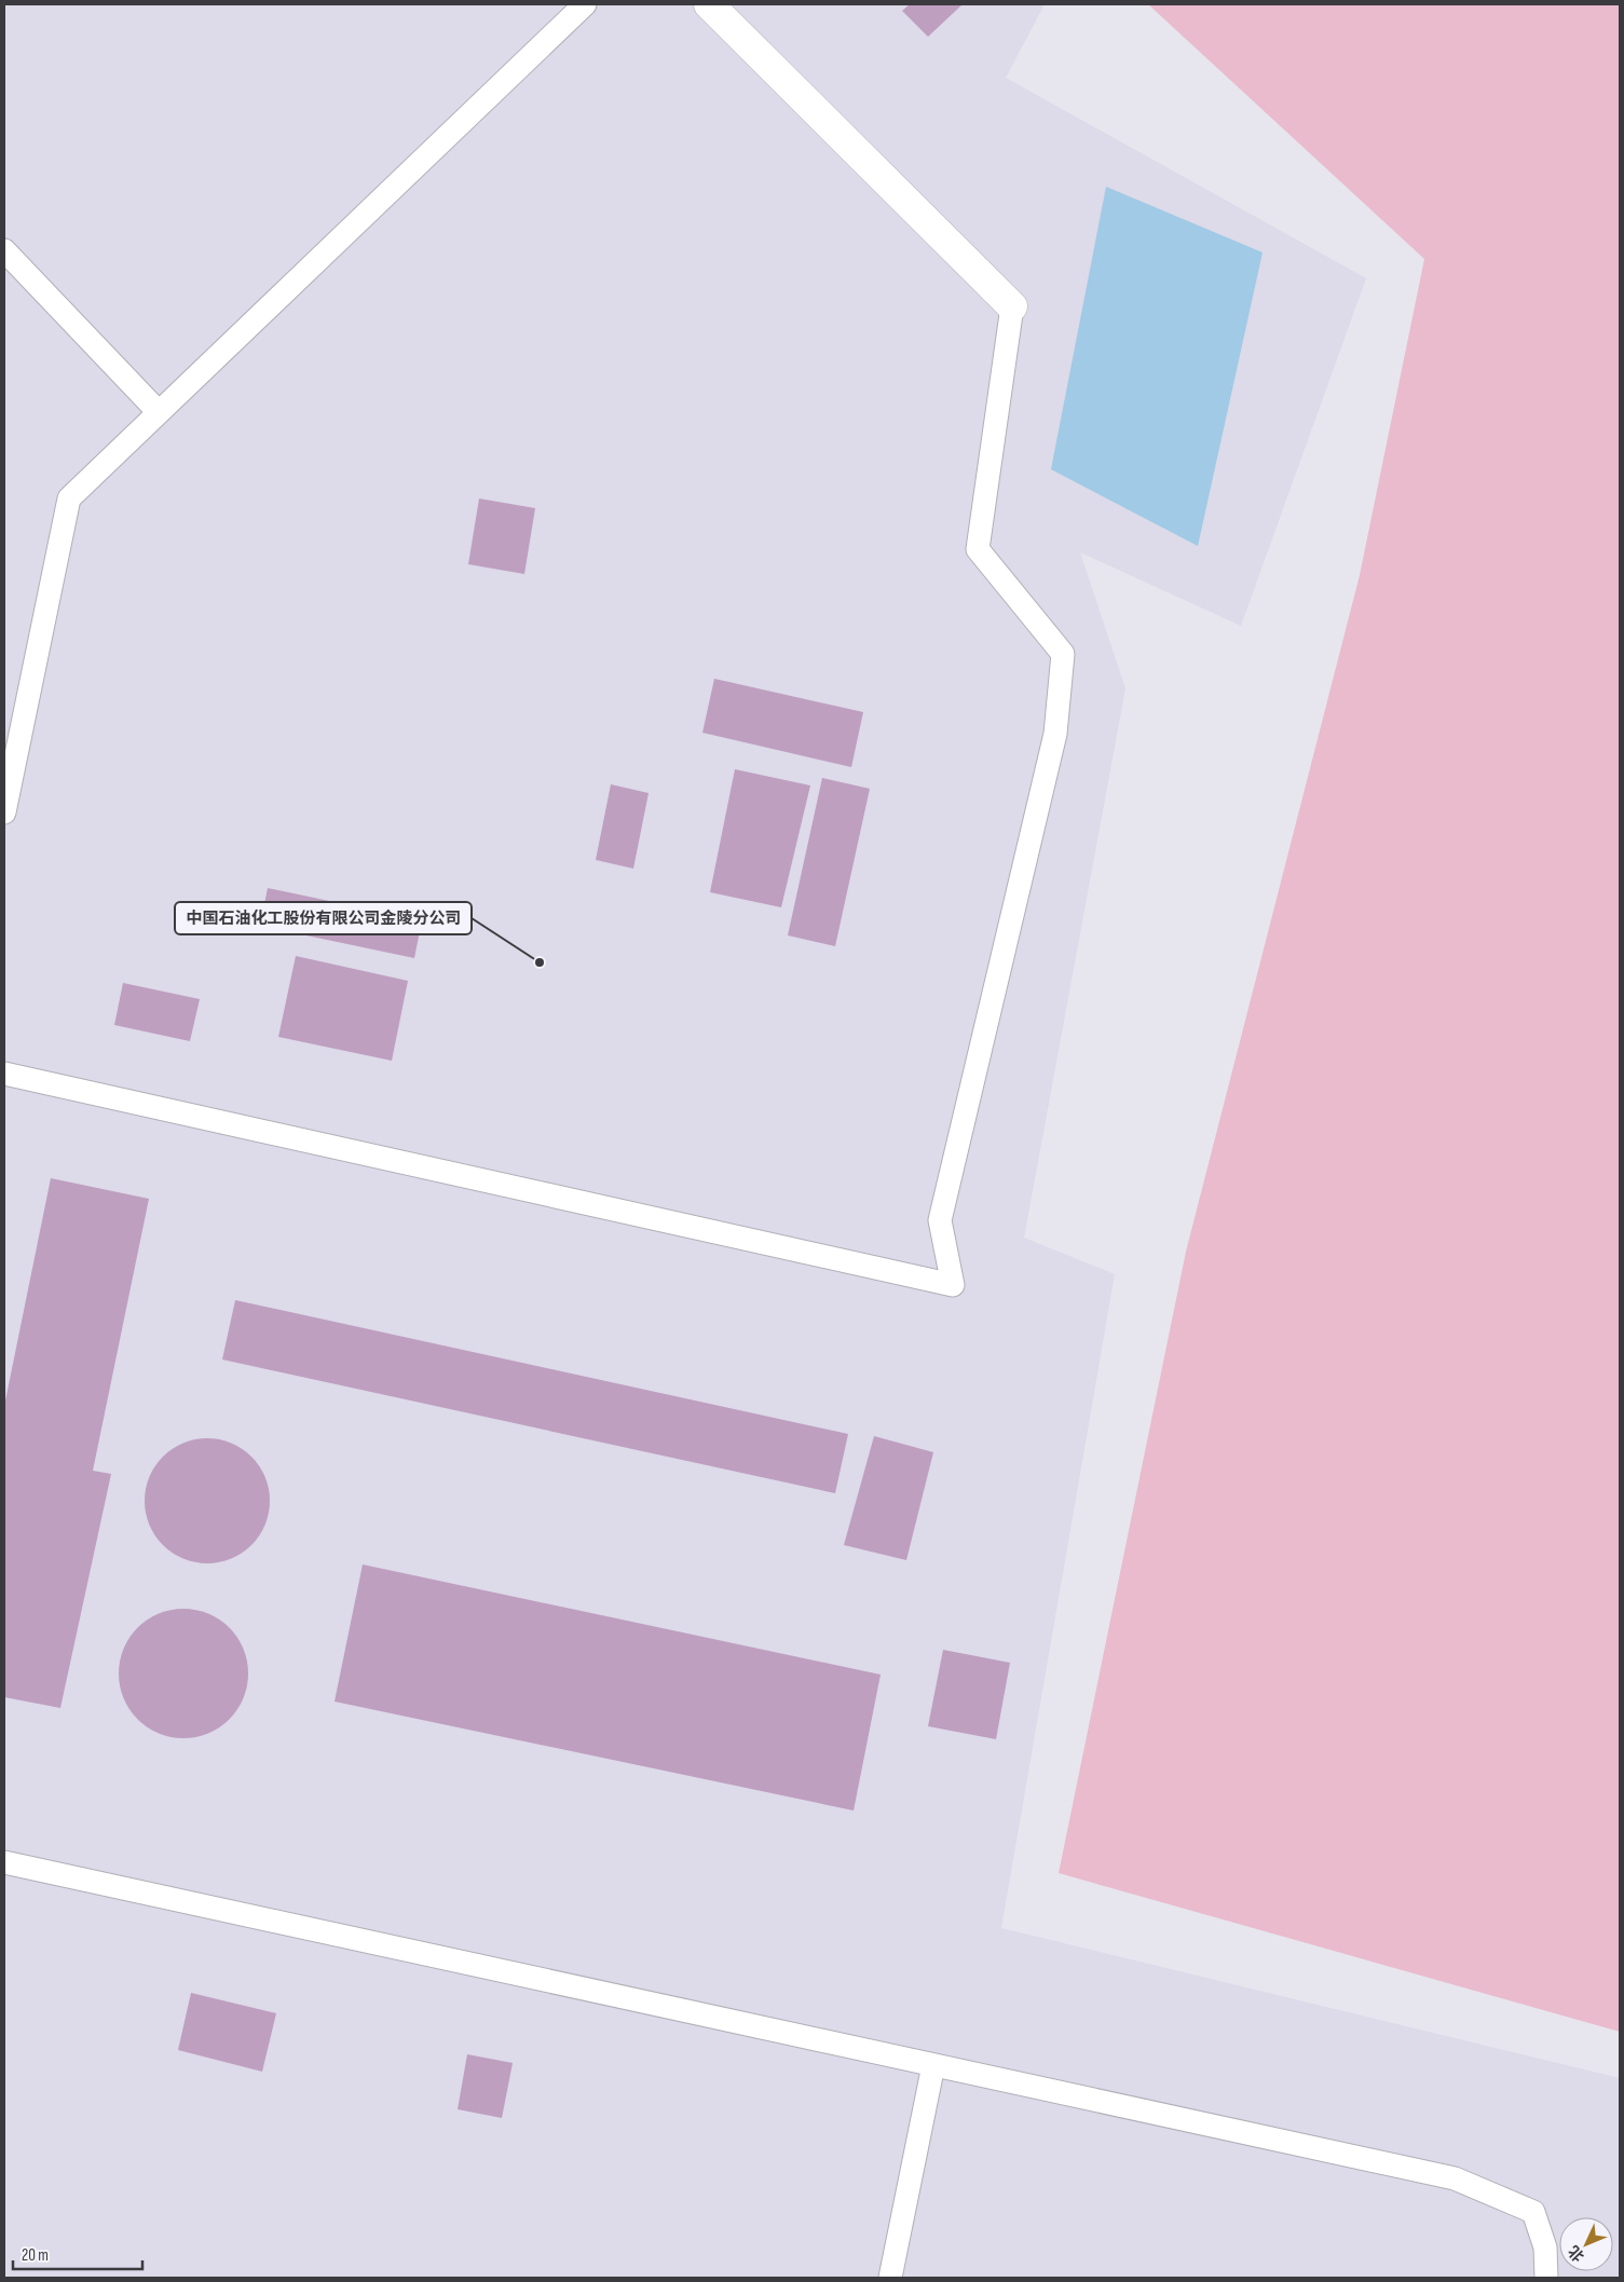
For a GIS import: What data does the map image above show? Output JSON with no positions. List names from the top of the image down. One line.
{"places":["中国石油化工股份有限公司金陵分公司"],"scale_bar":"20 m","north":"bottom left"}
